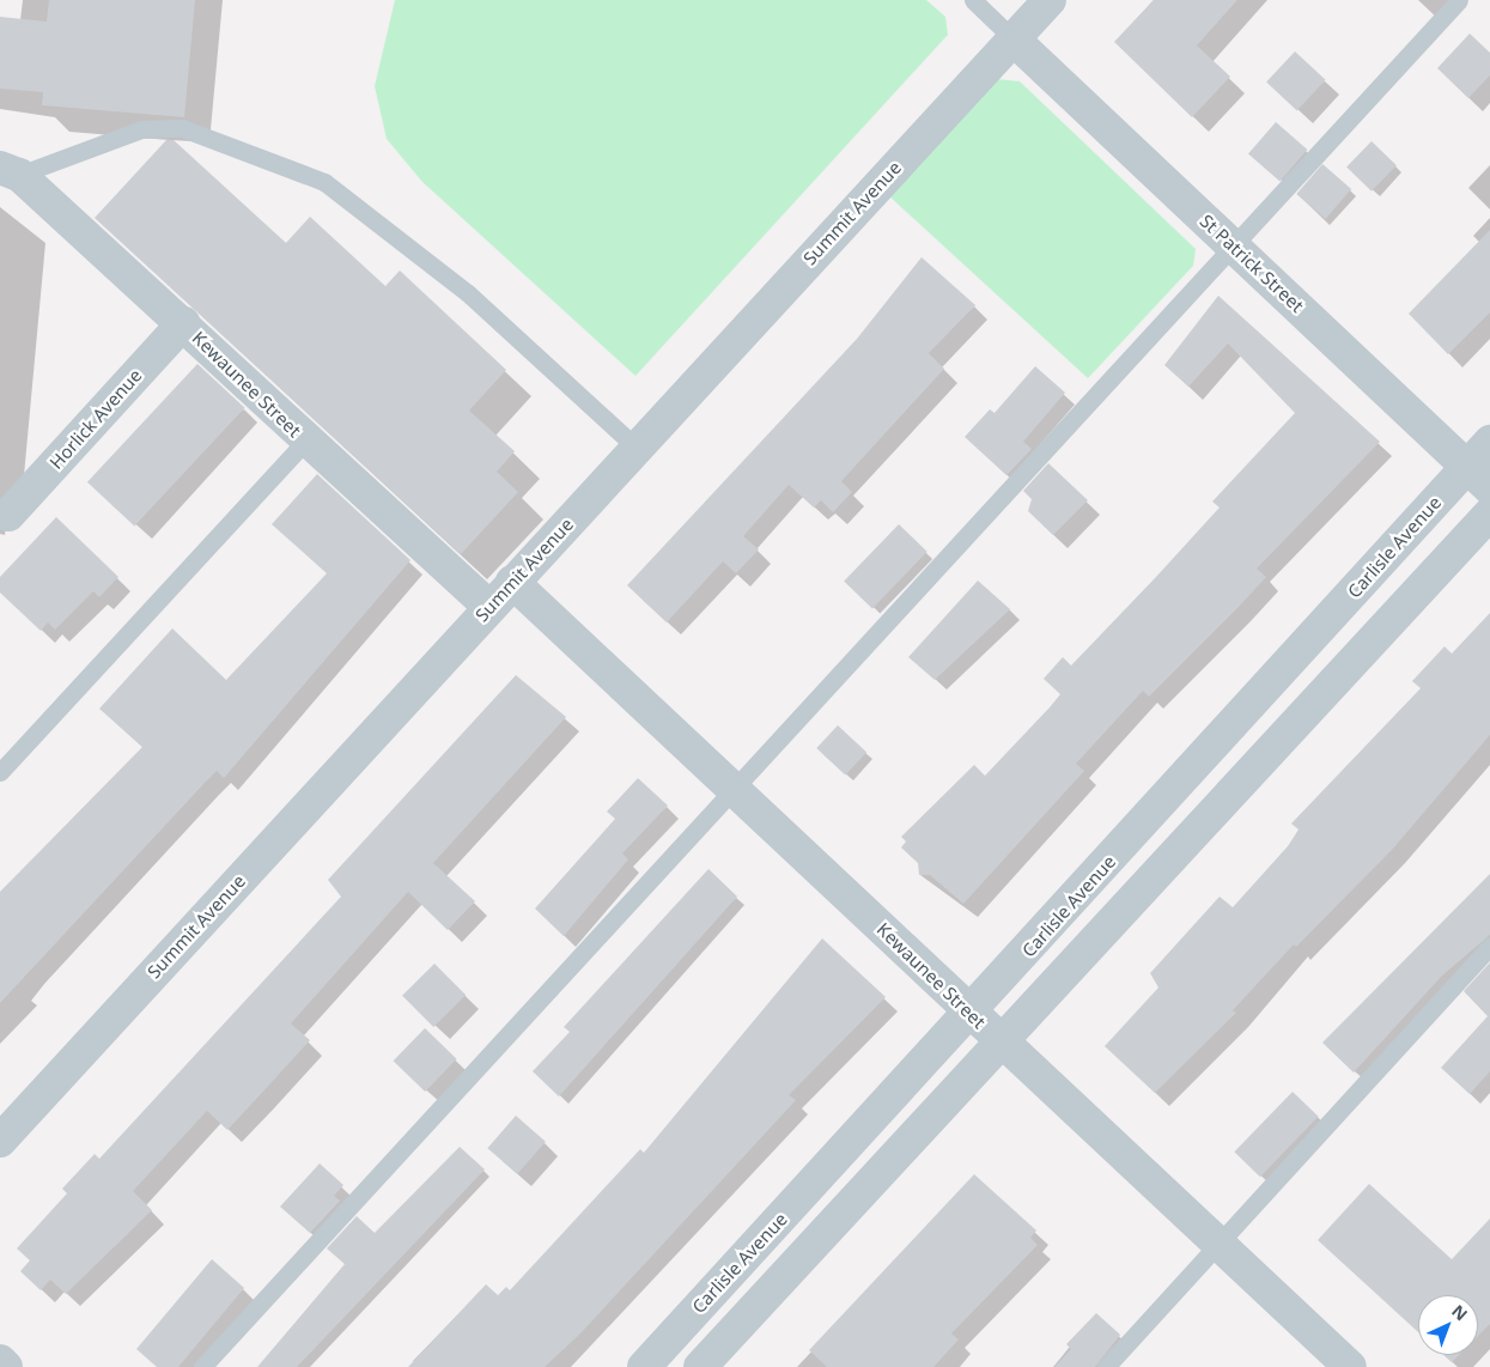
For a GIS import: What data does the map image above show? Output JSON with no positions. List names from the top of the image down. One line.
{"streets":{"street":["Summit Avenue","St Patrick Street","Kewaunee Street","Horlick Avenue","Carlisle Avenue"]},"crossings":[["Summit Avenue","St Patrick Street"],["Summit Avenue","Kewaunee Street"],["St Patrick Street","Carlisle Avenue"],["Kewaunee Street","Horlick Avenue"],["Kewaunee Street","Carlisle Avenue"]],"north":"top right"}
